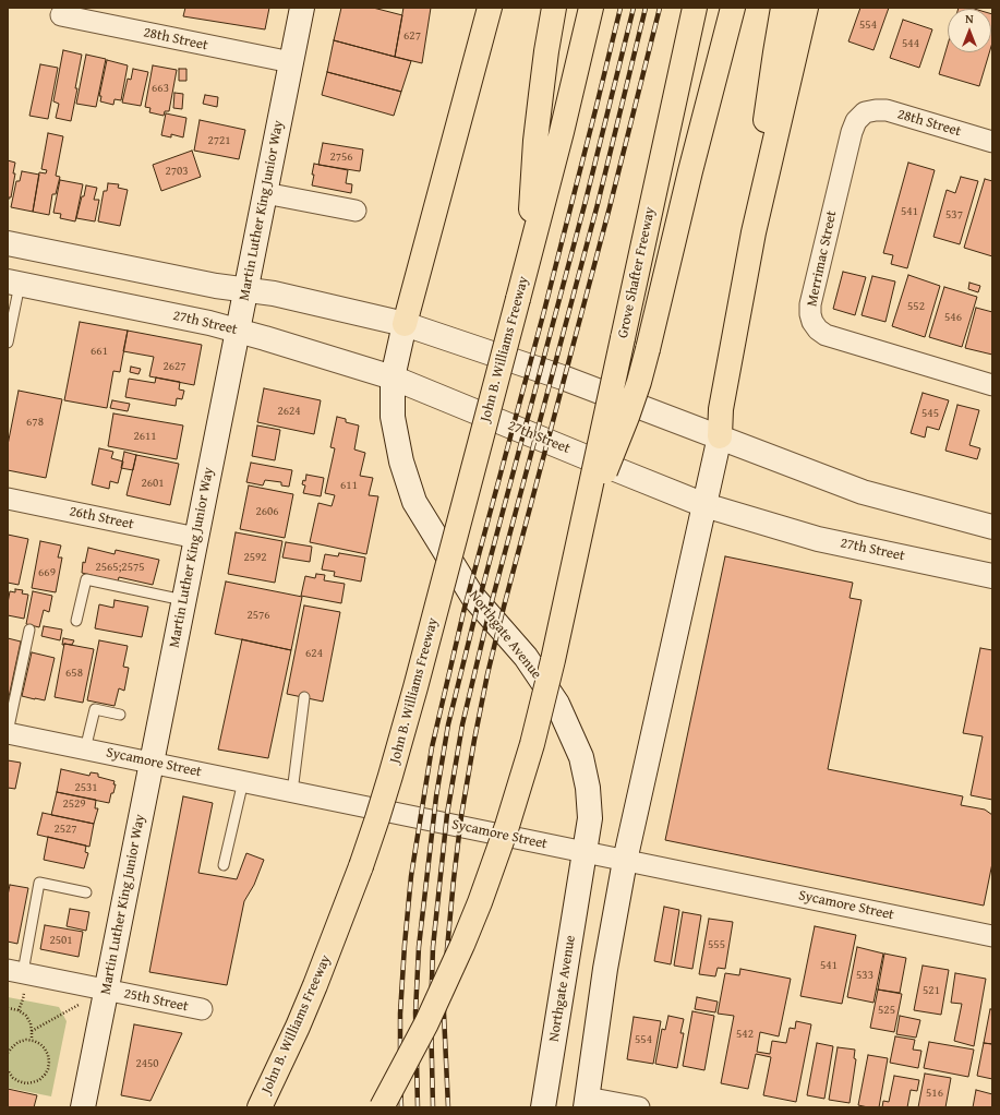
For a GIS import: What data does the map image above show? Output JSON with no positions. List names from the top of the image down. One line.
{"streets":{"highway":["Grove Shafter Freeway","John B. Williams Freeway"],"main road":["Martin Luther King Junior Way","27th Street","Northgate Avenue"],"street":["28th Street","Merrimac Street","26th Street","Sycamore Street","25th Street"]},"crossings":[["28th Street","Martin Luther King Junior Way"],["28th Street","Merrimac Street"],["Martin Luther King Junior Way","27th Street"],["Martin Luther King Junior Way","26th Street"],["Martin Luther King Junior Way","Sycamore Street"],["Martin Luther King Junior Way","25th Street"],["27th Street","Northgate Avenue"],["Northgate Avenue","Sycamore Street"]],"house_numbers":["554","627","544","663","2721","2756","2703","541","537","552","546","661","2627","2624","545","678","2611","2601","611","2606","2592","2565;2575","669","2576","624","658","2531","2529","2527","2501","555","541","533","521","525","542","554","2450","516"],"north":"top"}
